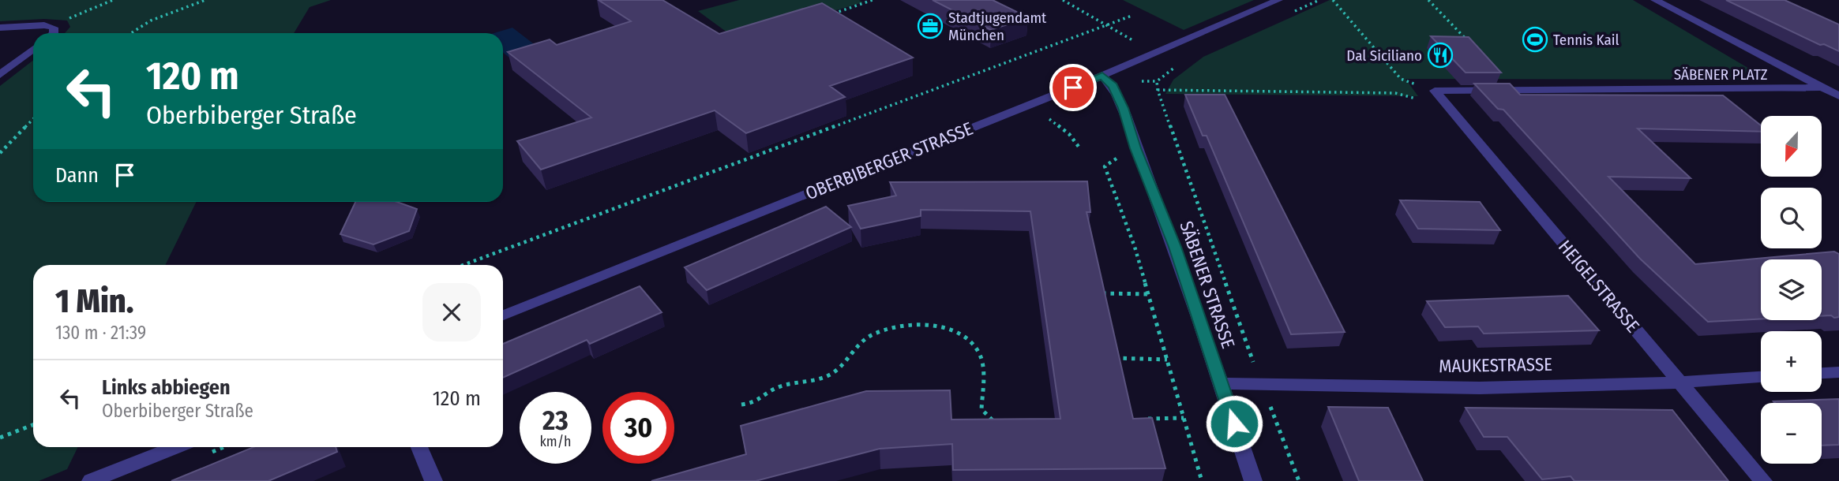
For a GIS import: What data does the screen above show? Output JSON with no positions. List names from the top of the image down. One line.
{"streets":{"street":["SÄBENER PLATZ","OBERBIBERGER STRASSE","SÄBENER STRASSE","HEIGELSTRASSE","MAUKESTRASSE"]},"crossings":[["SÄBENER PLATZ","HEIGELSTRASSE"],["OBERBIBERGER STRASSE","SÄBENER STRASSE"],["SÄBENER STRASSE","MAUKESTRASSE"],["HEIGELSTRASSE","MAUKESTRASSE"]],"places":{"office":["Stadtjugendamt München"],"sports":["Tennis Kail"],"restaurant":["Dal Siciliano"]},"north":"bottom","page":{"turn":["120 m","Oberbiberger Straße"],"map_buttons":["+","−"],"then":"Dann","heading":["1 Min.","130 m · 21:39"],"list":[{"name":"Links abbiegen","note":"Oberbiberger Straße","value":"120 m"}],"speed":"23 km/h","limit":"30"}}
